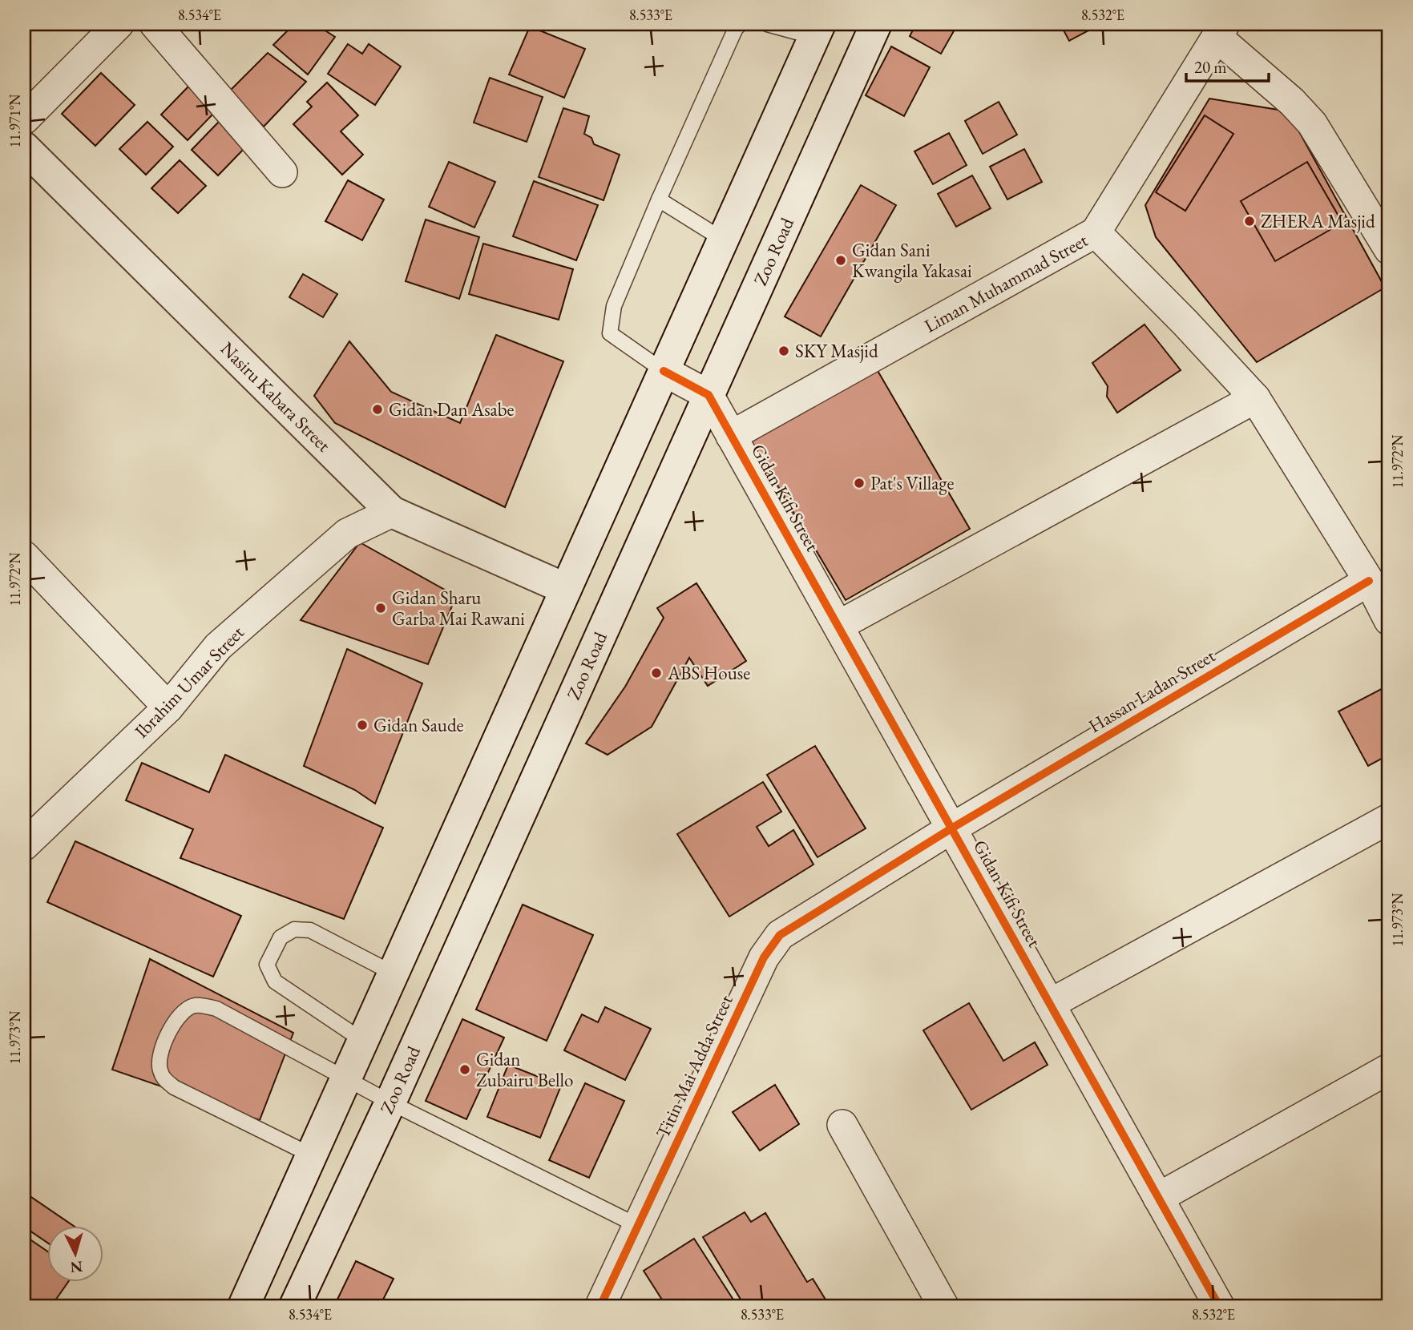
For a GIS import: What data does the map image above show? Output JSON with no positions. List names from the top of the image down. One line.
{"streets":{"main road":["Zoo Road","Nasiru Kabara Street"],"street":["Liman Muhammad Street","Gidan Kifi Street","Ibrahim Umar Street","Hassan Ladan Street","Titin Mai Adda Street"]},"crossings":[["Zoo Road","Gidan Kifi Street"],["Liman Muhammad Street","Gidan Kifi Street"],["Nasiru Kabara Street","Ibrahim Umar Street"],["Gidan Kifi Street","Hassan Ladan Street"],["Gidan Kifi Street","Titin Mai Adda Street"],["Hassan Ladan Street","Titin Mai Adda Street"]],"places":["ZHERA Masjid","Gidan Sani Kwangila Yakasai","SKY Masjid","Gidan Dan Asabe","Pat's Village","Gidan Sharu Garba Mai Rawani","ABS House","Gidan Saude","Gidan Zubairu Bello"],"scale_bar":"20 m","north":"bottom","coordinates":["8.534°E","8.533°E","8.532°E","11.971°N","11.972°N","11.973°N"]}
